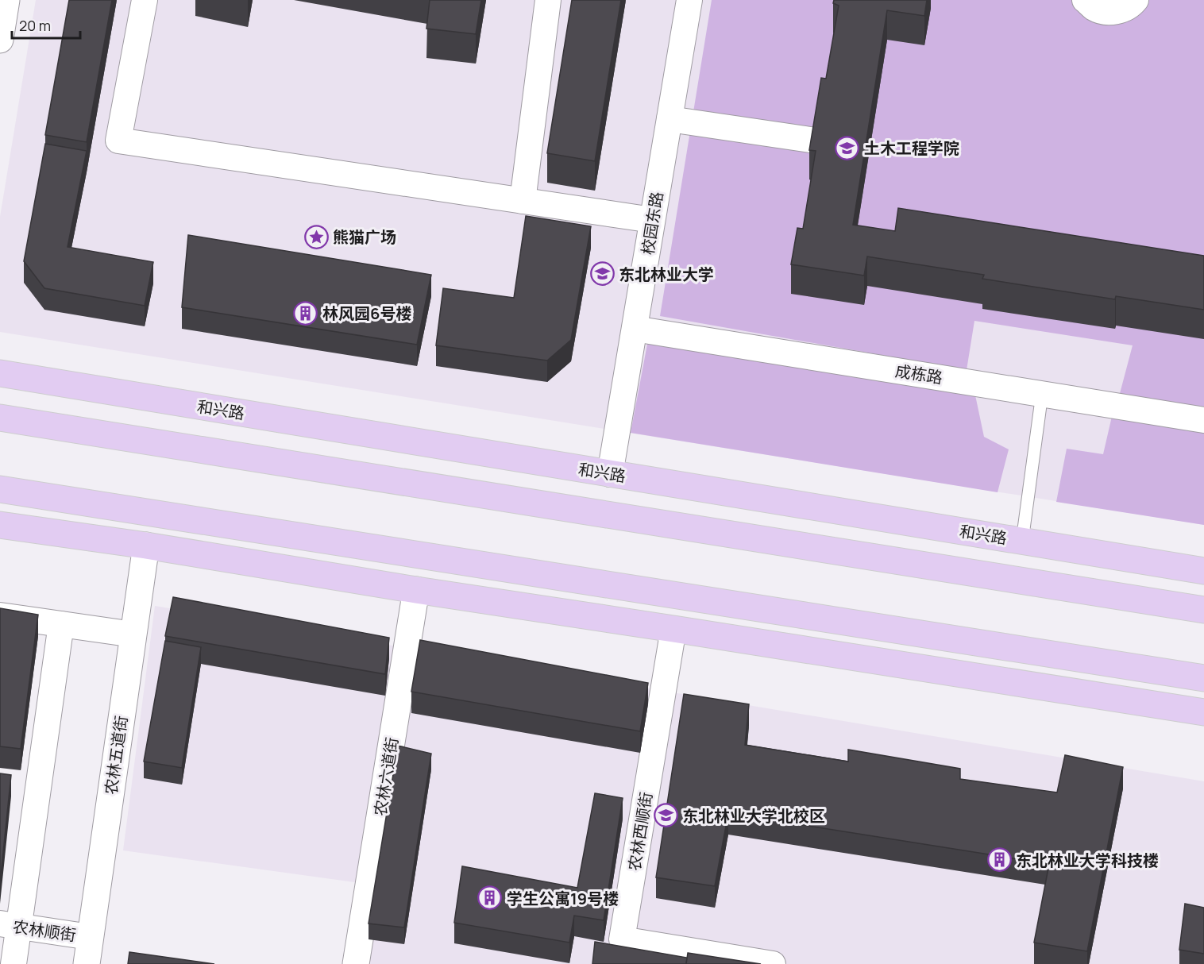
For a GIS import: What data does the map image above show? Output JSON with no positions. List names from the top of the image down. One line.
{"streets":{"highway":["和兴路"],"street":["校园东路","成栋路","农林五道街","农林六道街","农林西顺街","农林顺街"]},"crossings":[["校园东路","成栋路"],["校园东路","和兴路"],["农林五道街","农林顺街"]],"places":{"school or university":["土木工程学院","东北林业大学","东北林业大学北校区"],"place":["熊猫广场"],"building":["林风园6号楼","东北林业大学科技楼","学生公寓19号楼"]},"scale_bar":"20 m"}
